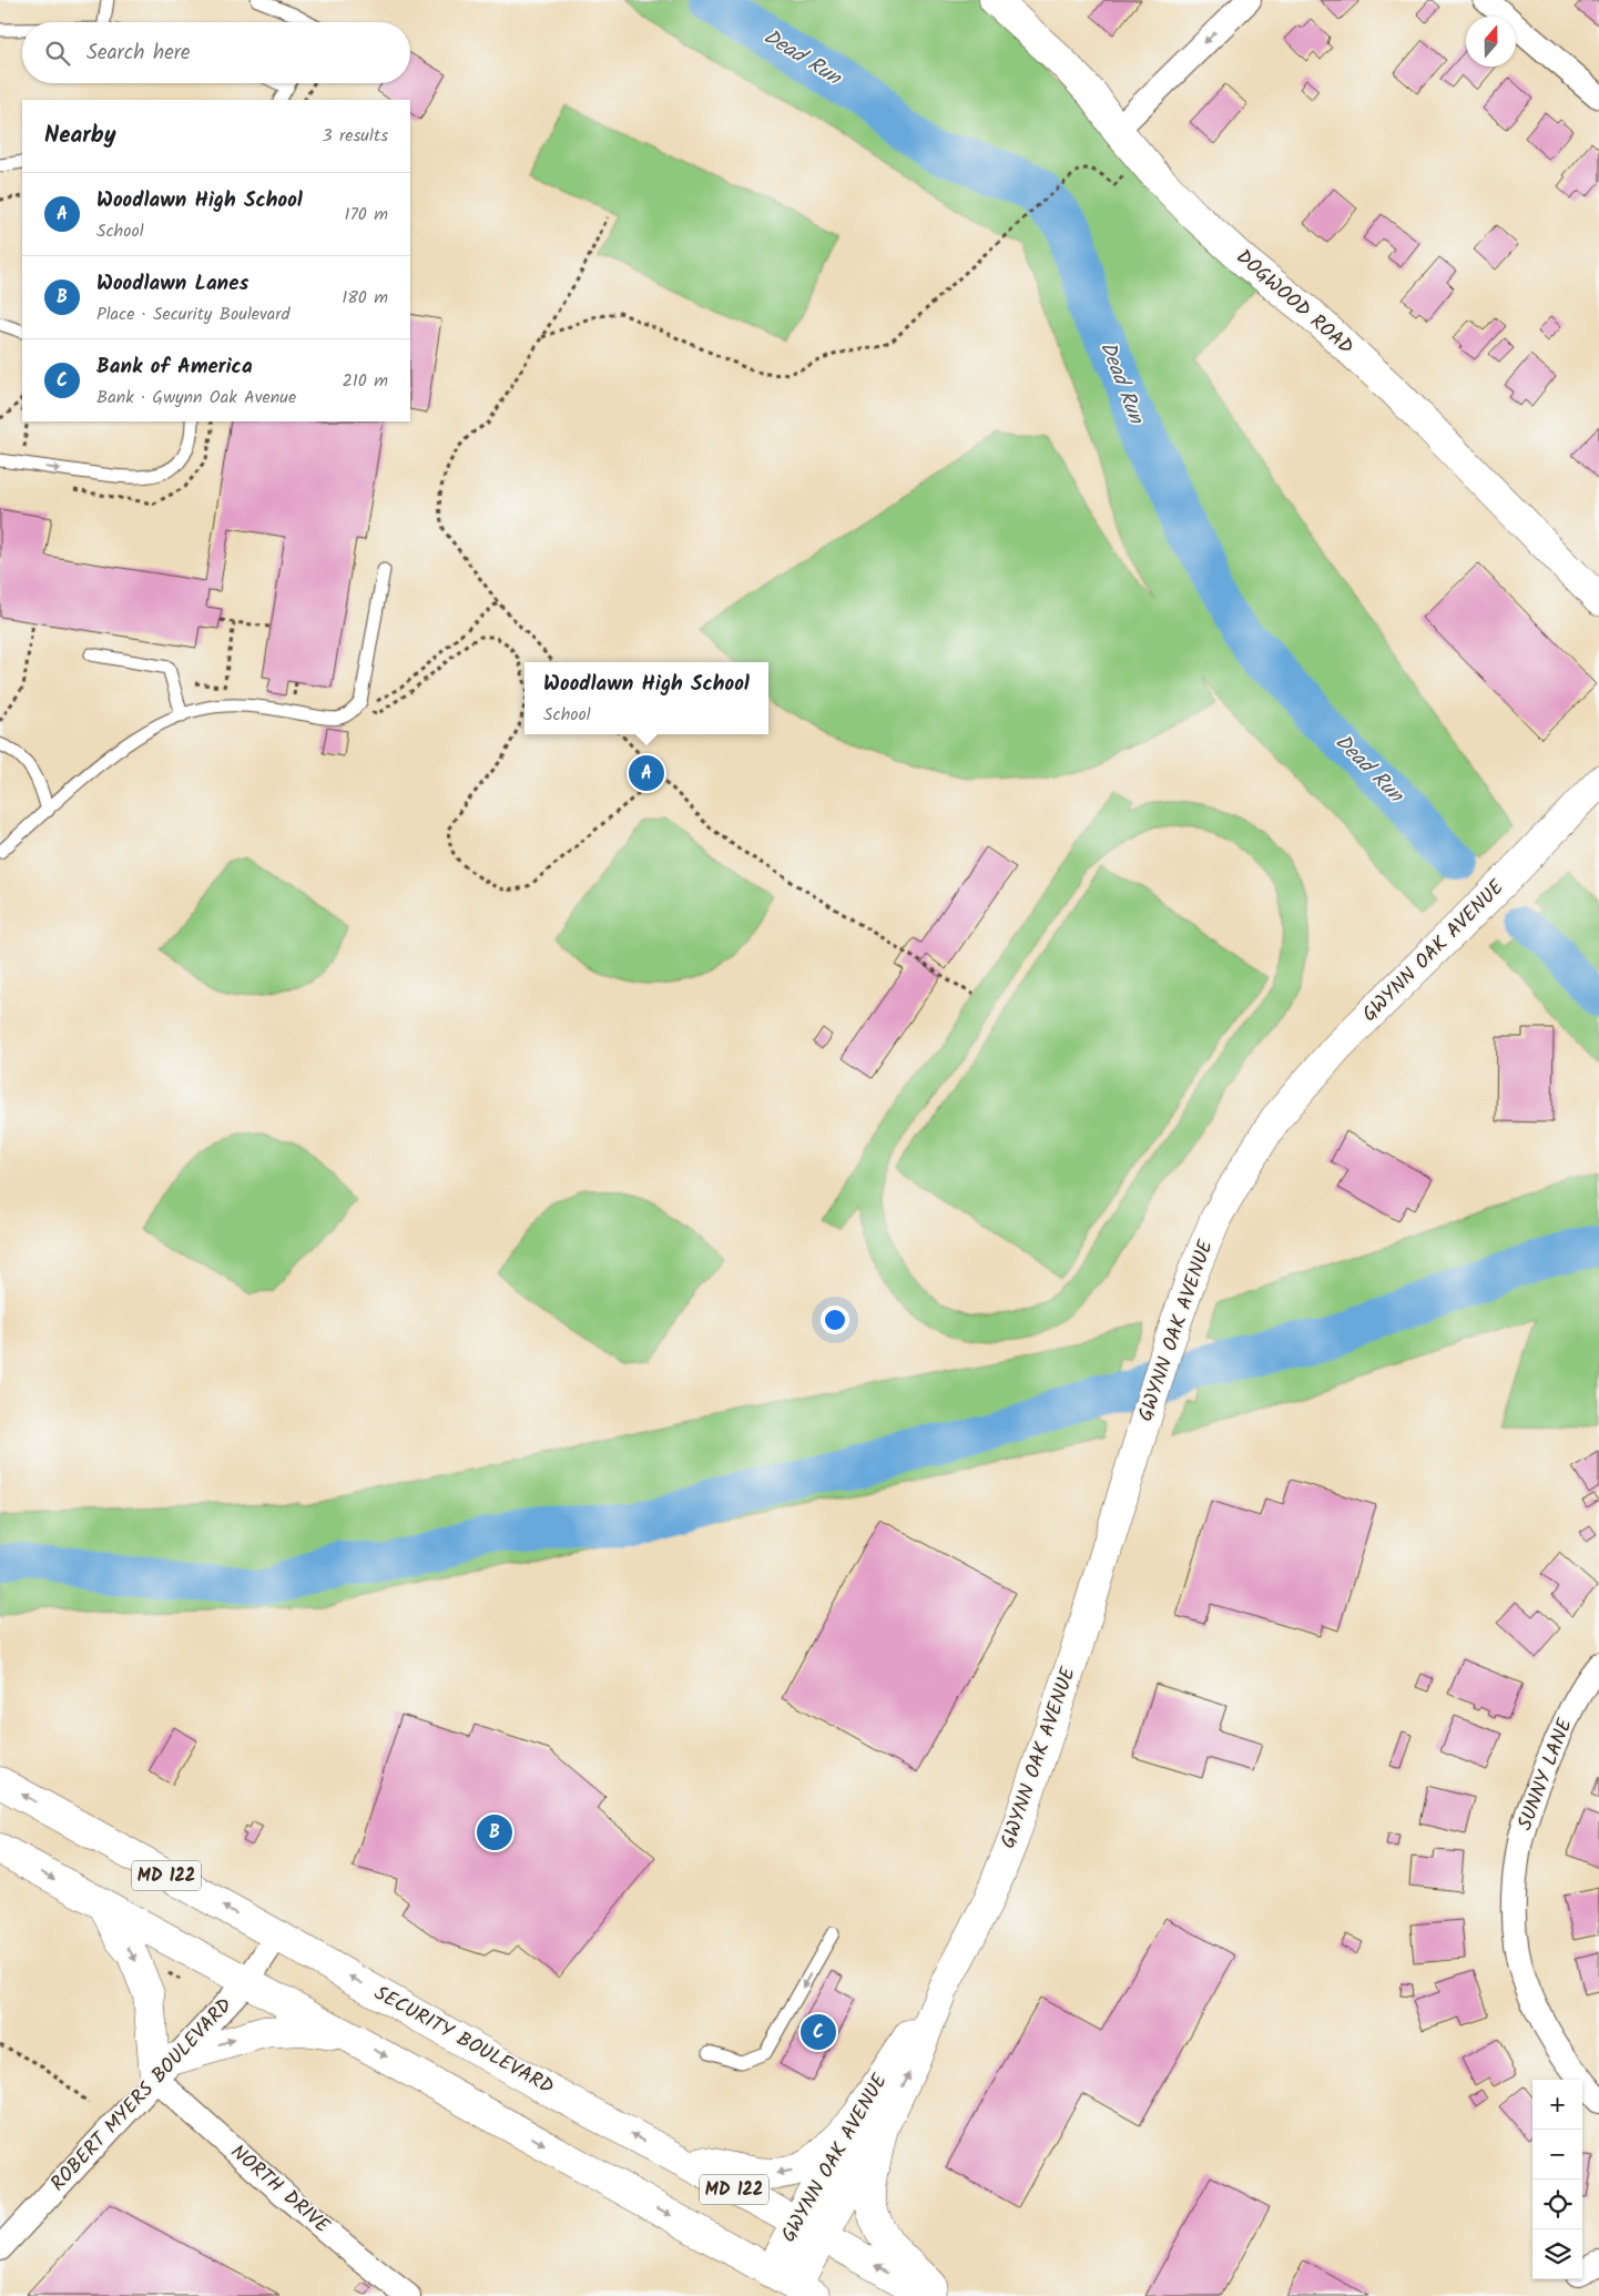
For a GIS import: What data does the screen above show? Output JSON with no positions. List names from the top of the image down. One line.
{"streets":{"main road":["DOGWOOD ROAD","GWYNN OAK AVENUE","MD 122","SECURITY BOULEVARD"],"street":["SUNNY LANE","ROBERT MYERS BOULEVARD","NORTH DRIVE"]},"crossings":[["GWYNN OAK AVENUE","MD 122"],["GWYNN OAK AVENUE","SECURITY BOULEVARD"],["MD 122","ROBERT MYERS BOULEVARD"],["SECURITY BOULEVARD","ROBERT MYERS BOULEVARD"],["ROBERT MYERS BOULEVARD","NORTH DRIVE"]],"water":["Dead Run"],"north":"top","page":{"search":"Search here","heading":["Nearby","3 results"],"list":[{"mark":"A","name":"Woodlawn High School","note":"School","value":"170 m"},{"mark":"B","name":"Woodlawn Lanes","note":"Place · Security Boulevard","value":"180 m"},{"mark":"C","name":"Bank of America","note":"Bank · Gwynn Oak Avenue","value":"210 m"}],"popup":["Woodlawn High School","School"],"pins":["A","B","C"],"map_buttons":["+","−"]}}
